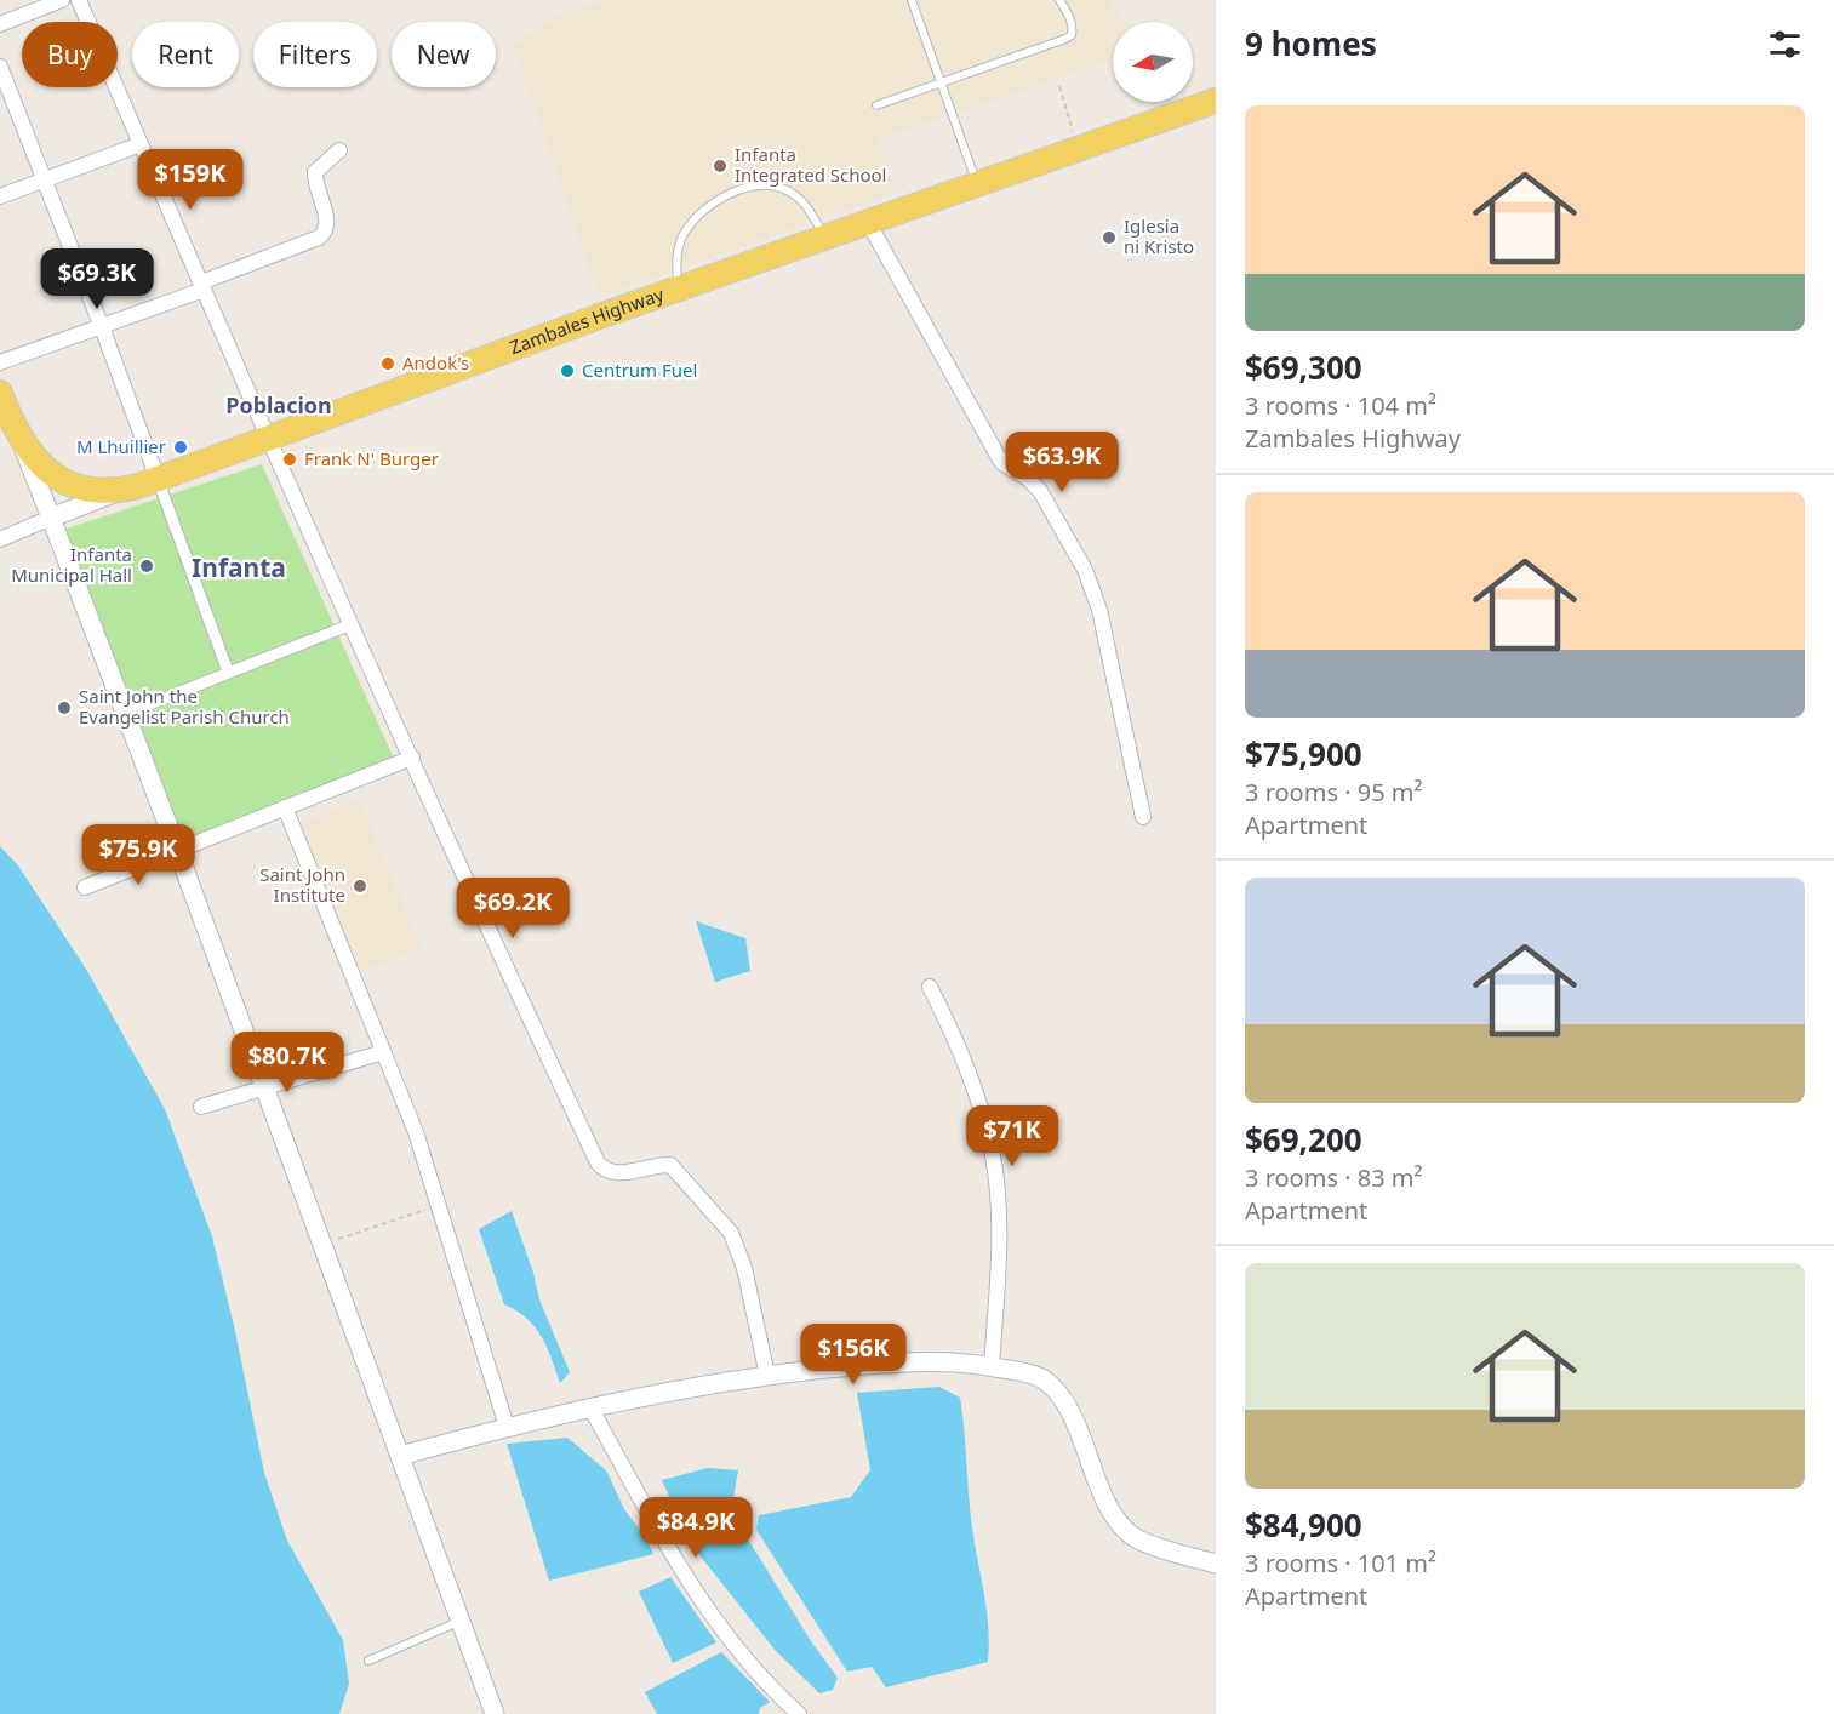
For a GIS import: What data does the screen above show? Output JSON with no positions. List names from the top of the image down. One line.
{"streets":{"main road":["Zambales Highway"]},"districts":["Poblacion","Infanta"],"places":["Infanta Integrated School","Iglesia ni Kristo","Andok's","Centrum Fuel","M Lhuillier","Frank N' Burger","Infanta Municipal Hall","Saint John the Evangelist Parish Church","Saint John Institute"],"north":"left","page":{"heading":"9 homes","chip":["Buy","Rent","Filters","New"],"list":[{"name":"$69,300","note":"3 rooms · 104 m² · Zambales Highway"},{"name":"$75,900","note":"3 rooms · 95 m² · Apartment"},{"name":"$69,200","note":"3 rooms · 83 m² · Apartment"},{"name":"$84,900","note":"3 rooms · 101 m² · Apartment"}],"price":["$159K","$69.3K","$63.9K","$75.9K","$69.2K","$80.7K","$71K","$156K","$84.9K"]}}
